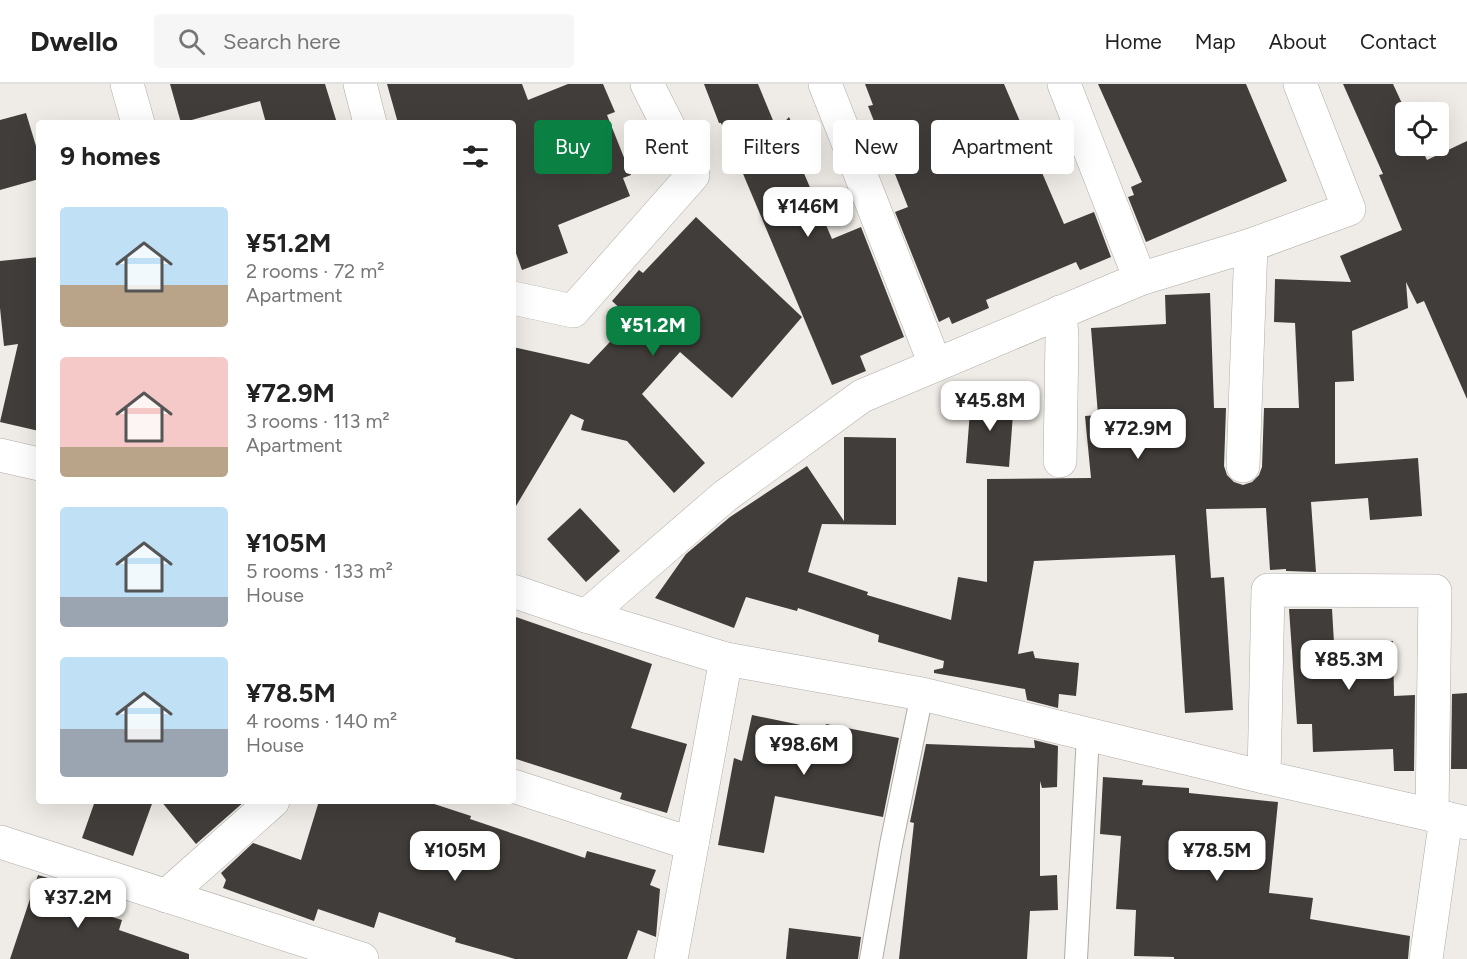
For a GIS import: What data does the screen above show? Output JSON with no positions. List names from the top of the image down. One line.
{"page":{"header":"Dwello","search":"Search here","nav":["Home","Map","About","Contact"],"chip":["Buy","Rent","Filters","New","Apartment"],"heading":"9 homes","price":["¥146M","¥51.2M","¥45.8M","¥72.9M","¥85.3M","¥98.6M","¥105M","¥78.5M","¥37.2M"],"list":[{"name":"¥51.2M","note":"2 rooms · 72 m² · Apartment"},{"name":"¥72.9M","note":"3 rooms · 113 m² · Apartment"},{"name":"¥105M","note":"5 rooms · 133 m² · House"},{"name":"¥78.5M","note":"4 rooms · 140 m² · House"}]}}
